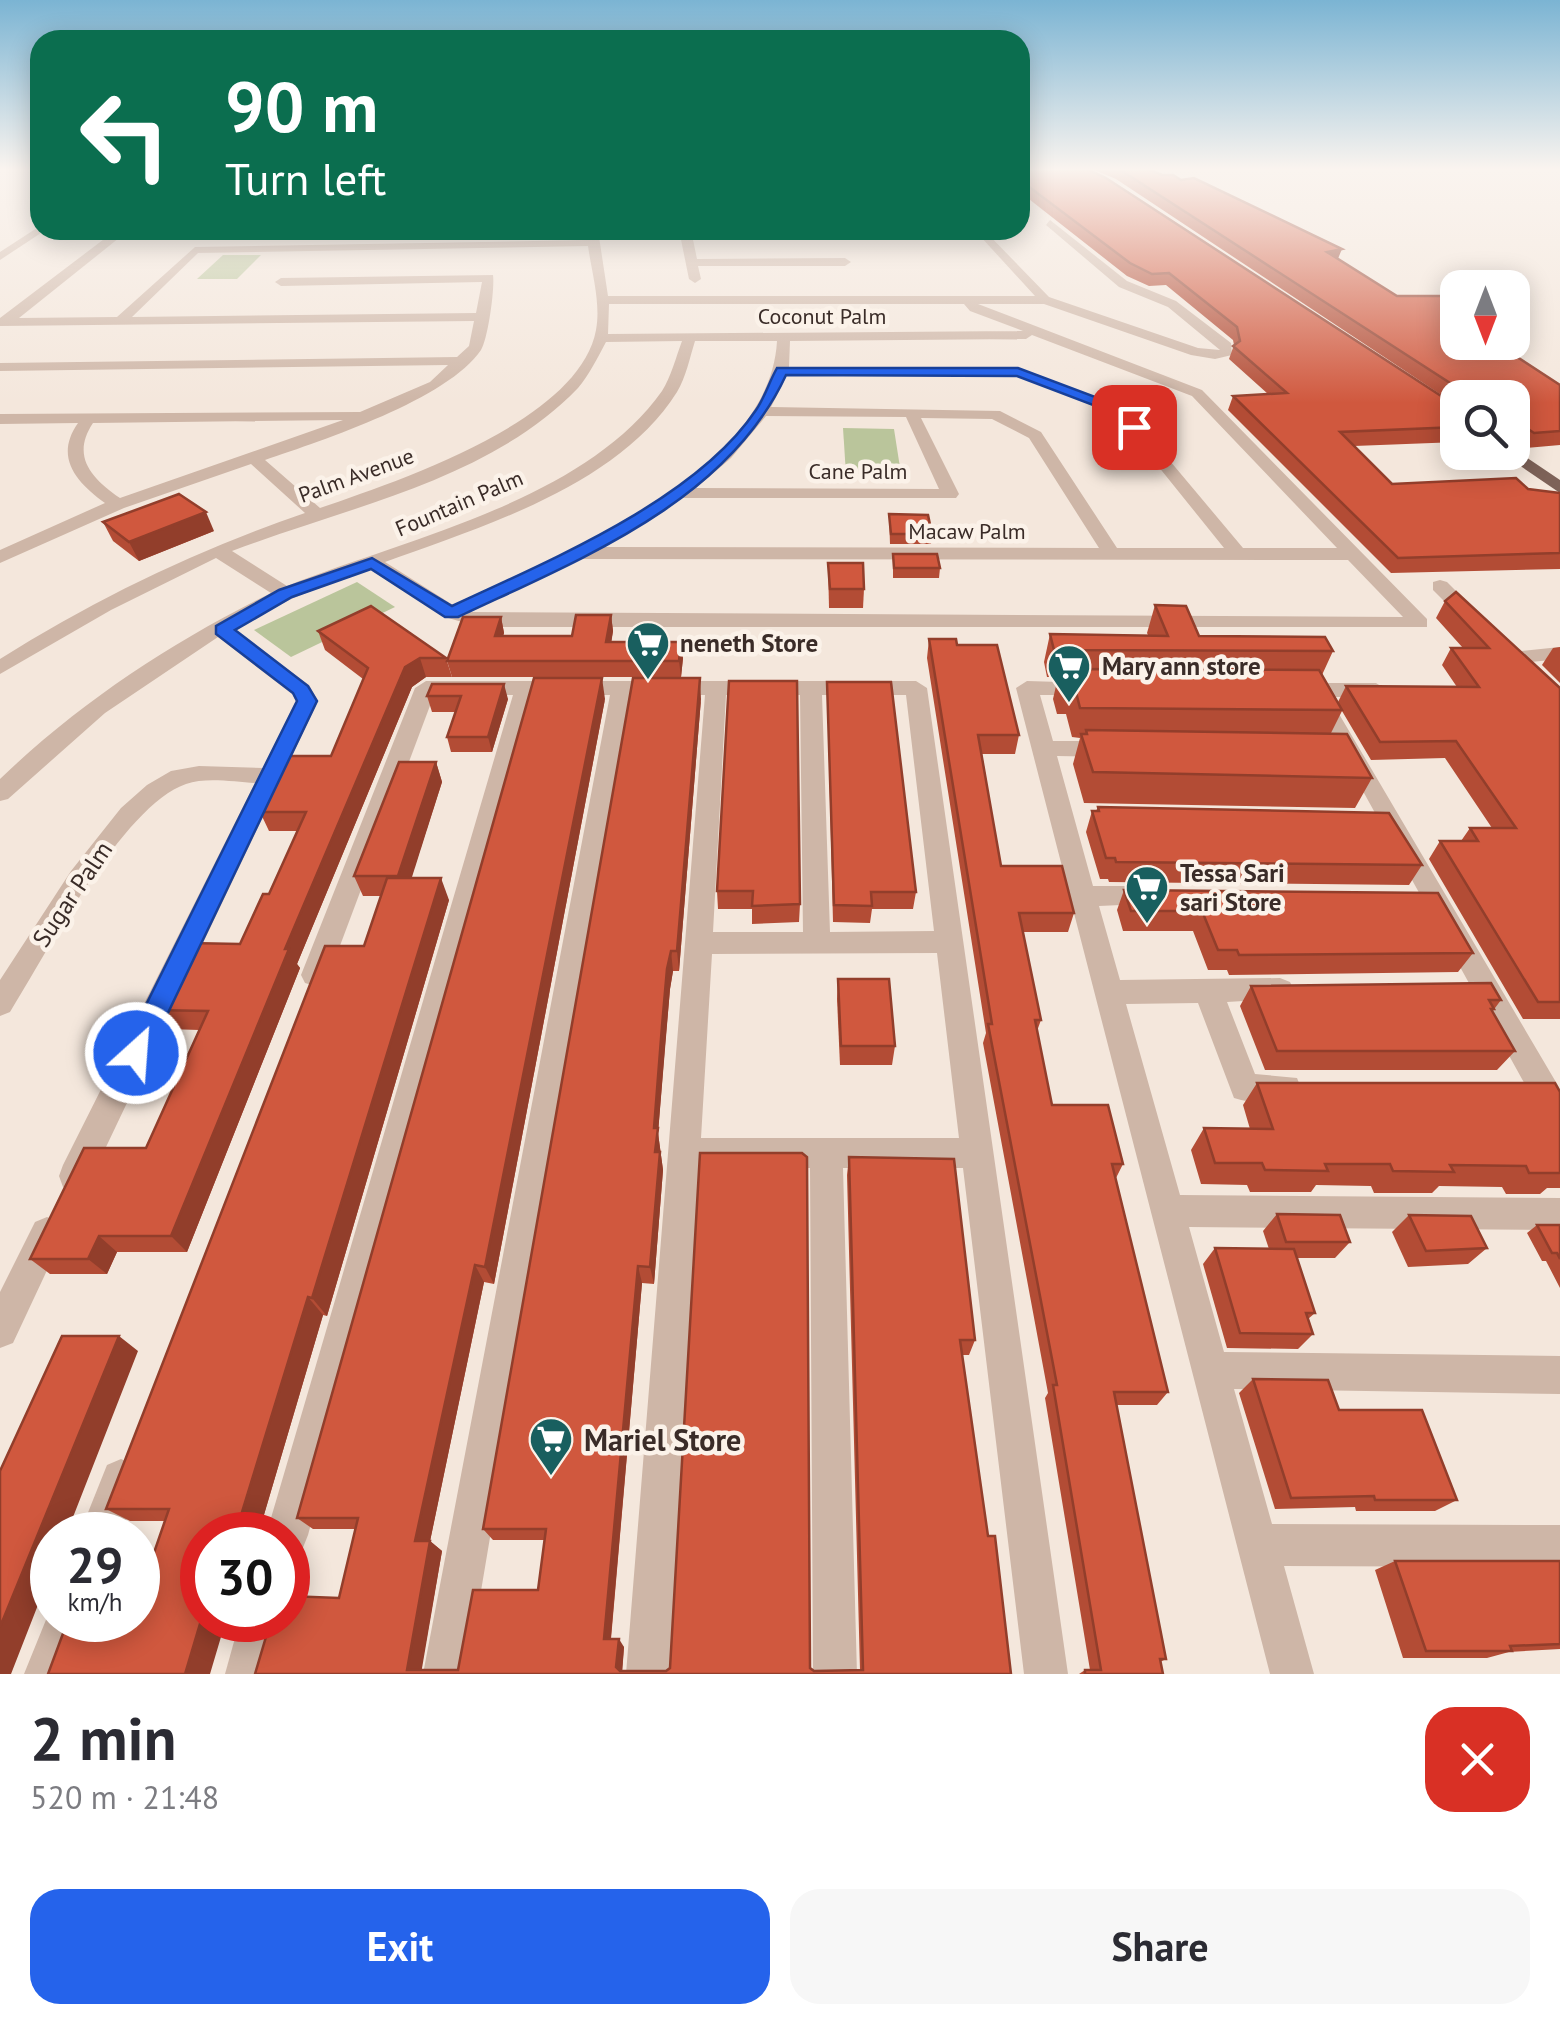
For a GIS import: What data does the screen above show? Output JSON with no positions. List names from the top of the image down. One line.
{"streets":{"street":["Coconut Palm","Cane Palm","Palm Avenue","Fountain Palm","Macaw Palm","Sugar Palm"]},"crossings":[["Coconut Palm","Palm Avenue"],["Coconut Palm","Fountain Palm"]],"places":{"supermarket":["neneth Store","Mary ann store","Tessa Sari sari Store","Mariel Store"]},"north":"bottom","page":{"turn":["90 m","Turn left"],"speed":"29 km/h","limit":"30","heading":["2 min","520 m · 21:48"],"buttons":["Exit","Share"]}}
